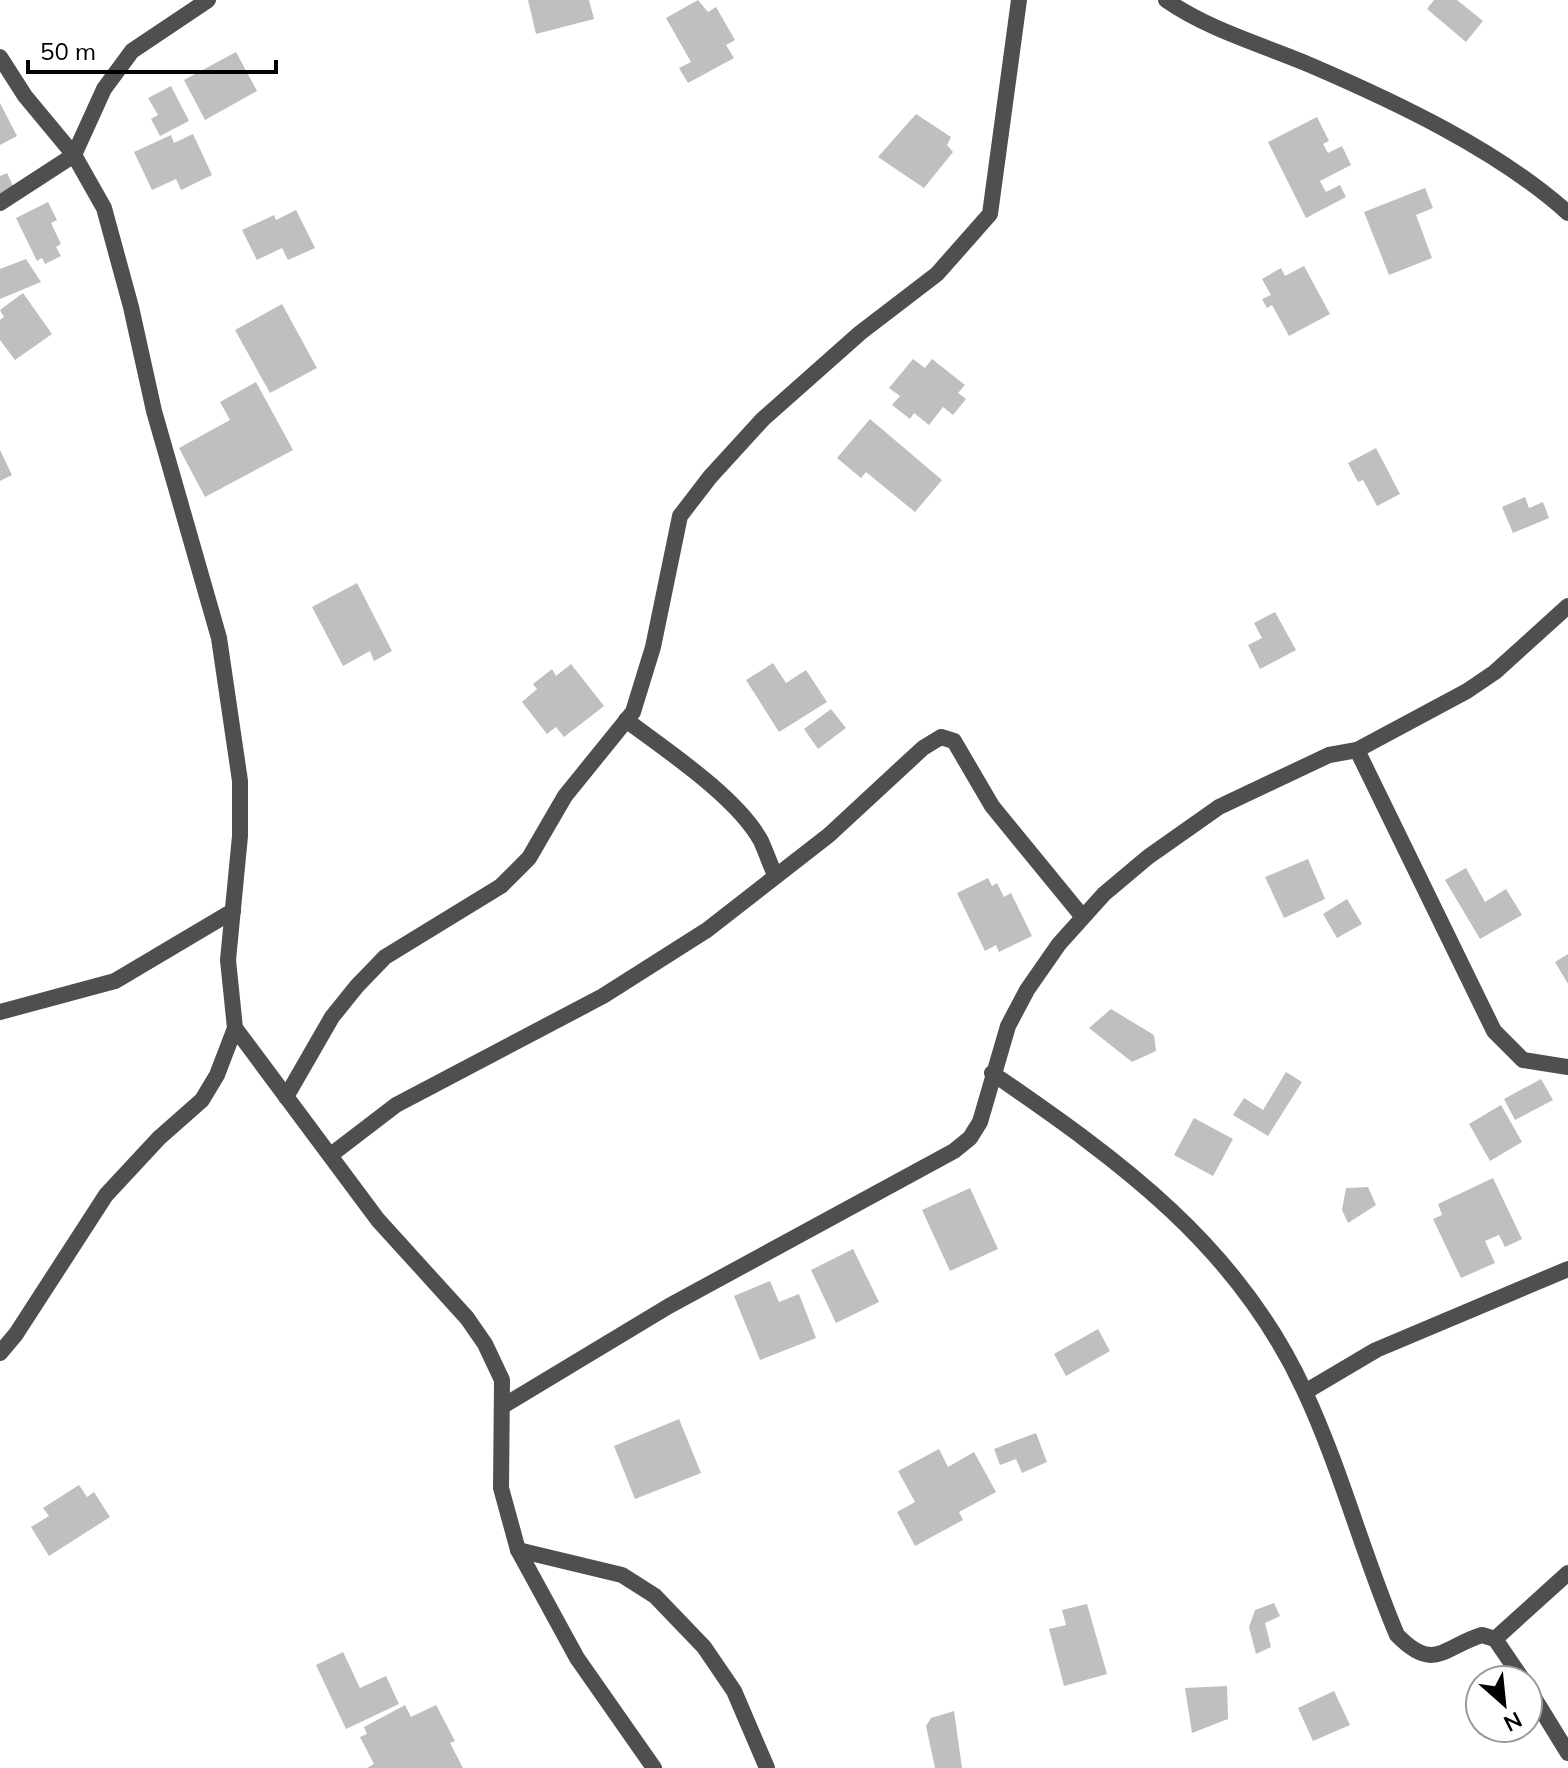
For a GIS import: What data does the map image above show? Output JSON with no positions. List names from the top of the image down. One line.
{"scale_bar":"50 m","north":"bottom right"}
